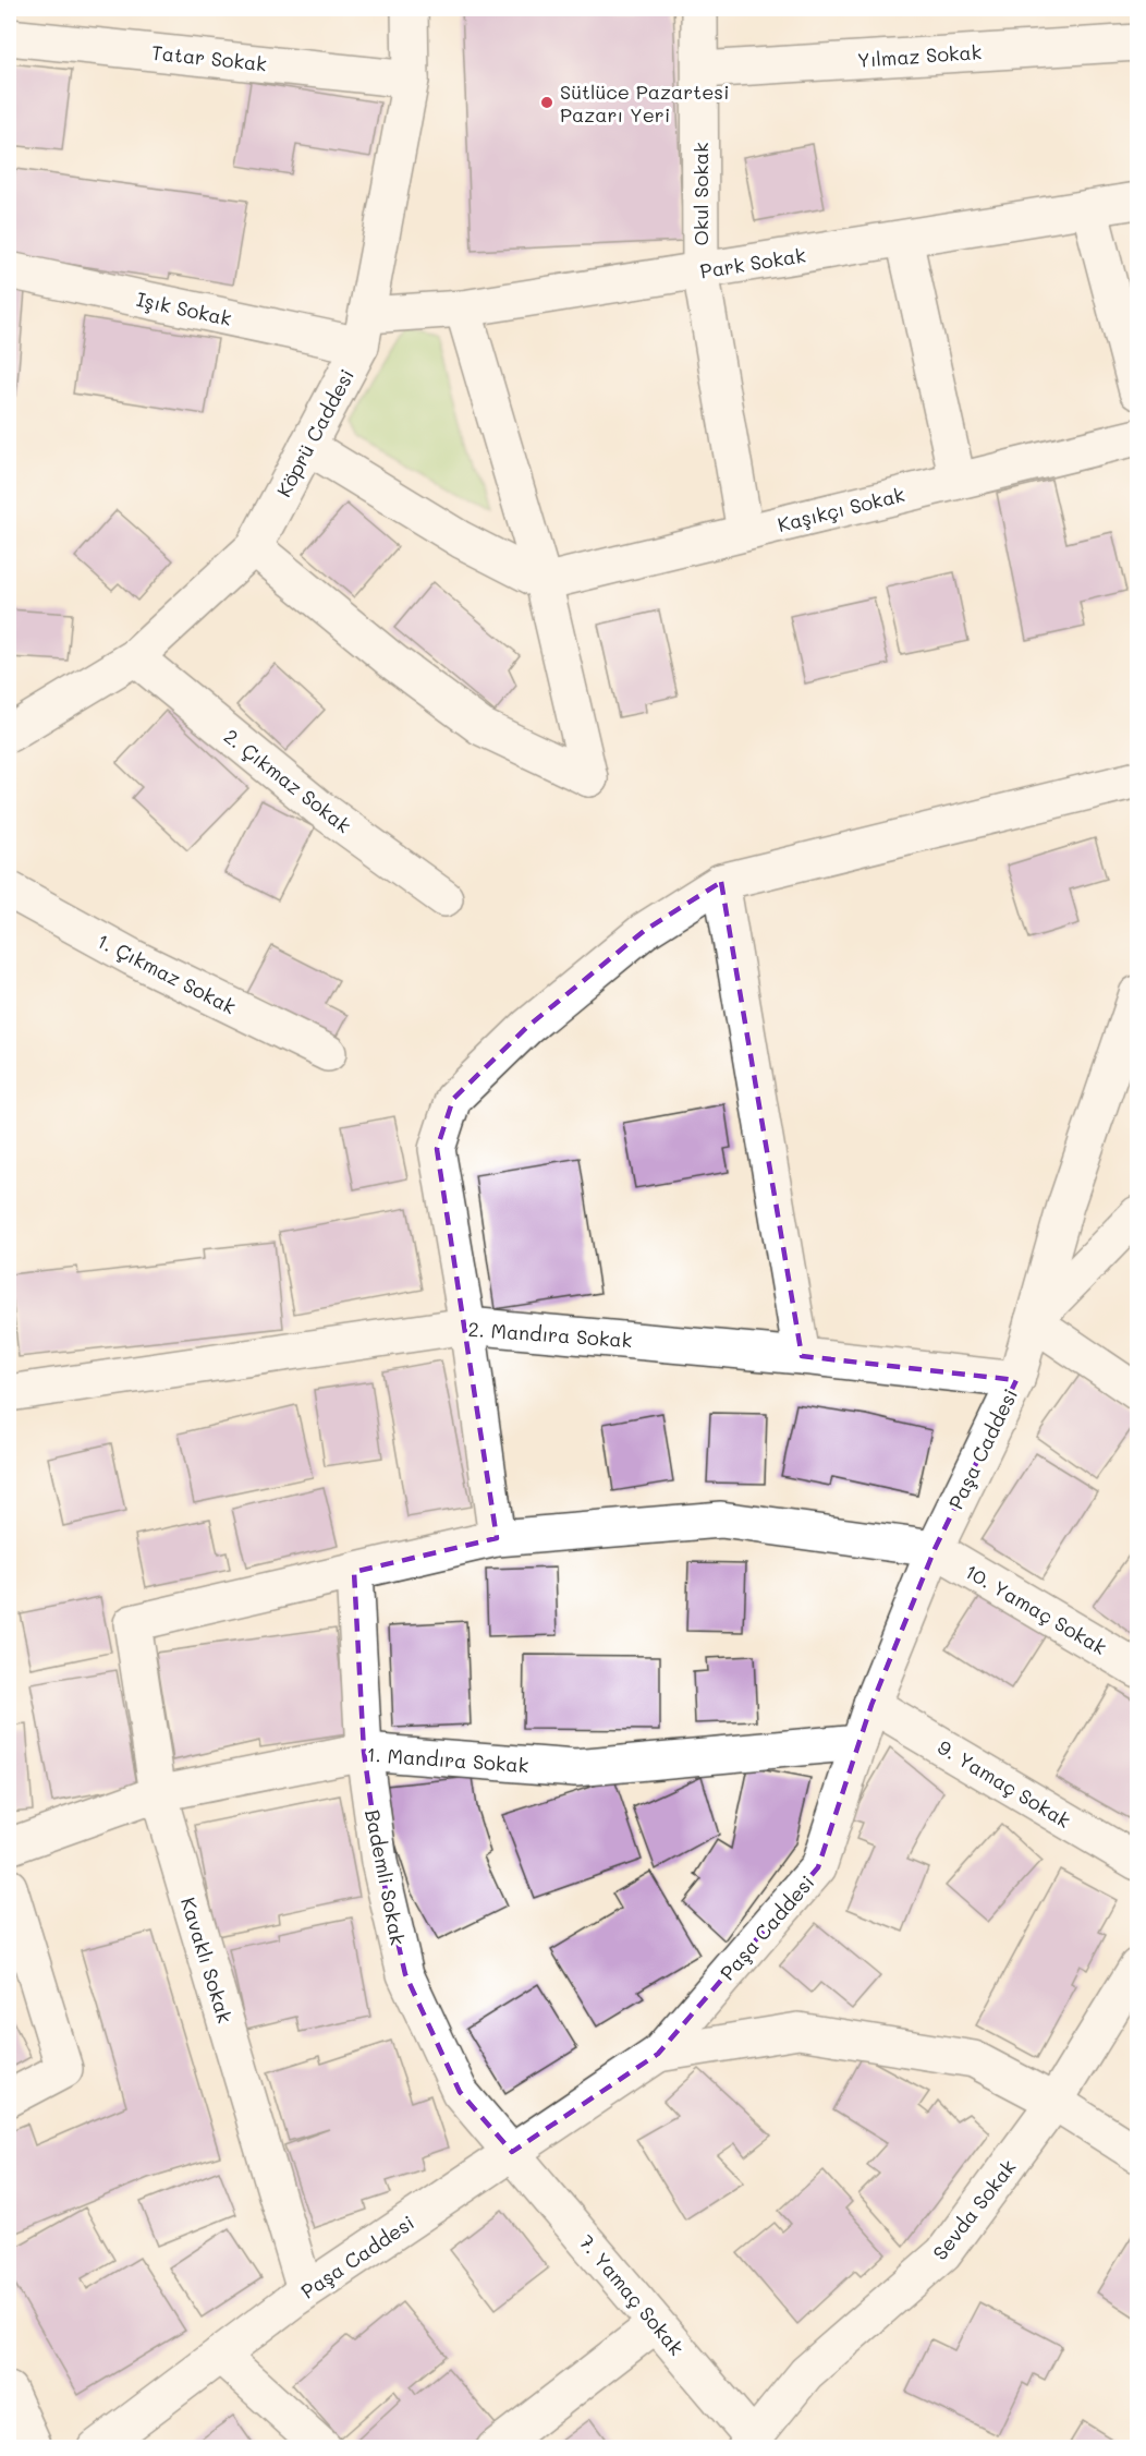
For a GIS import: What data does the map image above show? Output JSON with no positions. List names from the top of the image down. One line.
{"streets":{"street":["Yılmaz Sokak","Tatar Sokak","Okul Sokak","Park Sokak","Işık Sokak","Köprü Caddesi","Kaşıkçı Sokak","2. Çıkmaz Sokak","1. Çıkmaz Sokak","2. Mandıra Sokak","Paşa Caddesi","10. Yamaç Sokak","1. Mandıra Sokak","9. Yamaç Sokak","Bademli Sokak","Kavaklı Sokak","Sevda Sokak","7. Yamaç Sokak"]},"crossings":[["Yılmaz Sokak","Okul Sokak"],["Tatar Sokak","Köprü Caddesi"],["Okul Sokak","Park Sokak"],["Okul Sokak","Kaşıkçı Sokak"],["Park Sokak","Işık Sokak"],["Park Sokak","Köprü Caddesi"],["Işık Sokak","Köprü Caddesi"],["Köprü Caddesi","2. Çıkmaz Sokak"],["2. Mandıra Sokak","Paşa Caddesi"],["Paşa Caddesi","10. Yamaç Sokak"],["Paşa Caddesi","1. Mandıra Sokak"],["Paşa Caddesi","9. Yamaç Sokak"],["Paşa Caddesi","Bademli Sokak"],["Paşa Caddesi","Kavaklı Sokak"],["Paşa Caddesi","7. Yamaç Sokak"],["1. Mandıra Sokak","Bademli Sokak"],["1. Mandıra Sokak","Kavaklı Sokak"],["Bademli Sokak","Kavaklı Sokak"],["Bademli Sokak","7. Yamaç Sokak"],["Sevda Sokak","7. Yamaç Sokak"]],"places":["Sütlüce Pazartesi Pazarı Yeri"]}
